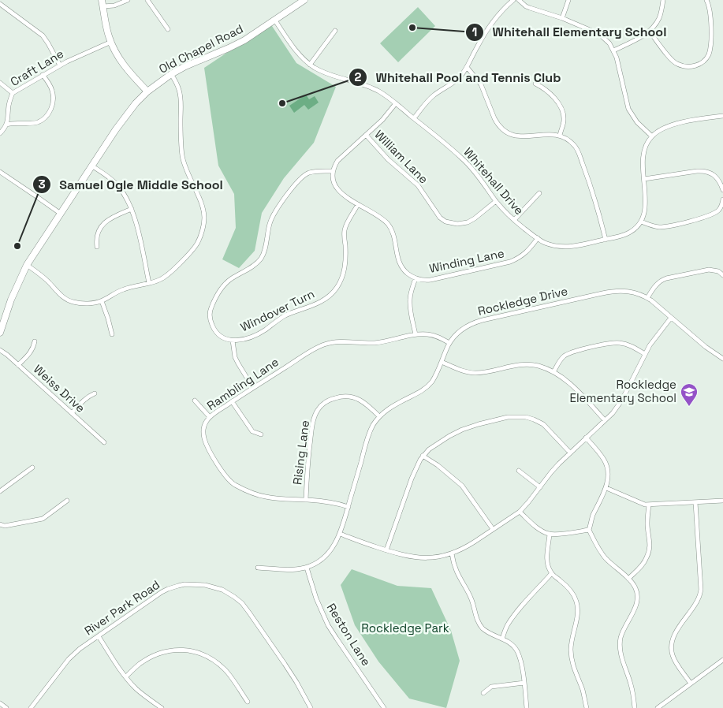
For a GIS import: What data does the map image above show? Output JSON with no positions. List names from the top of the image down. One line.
{"streets":{"street":["Old Chapel Road","Craft Lane","William Lane","Whitehall Drive","Winding Lane","Rockledge Drive","Windover Turn","Rambling Lane","Weiss Drive","Rising Lane","River Park Road","Reston Lane"]},"crossings":[["Old Chapel Road","Whitehall Drive"],["William Lane","Whitehall Drive"],["Whitehall Drive","Winding Lane"],["Winding Lane","Windover Turn"],["Rockledge Drive","Rambling Lane"],["Rockledge Drive","Rising Lane"],["Rockledge Drive","Reston Lane"],["Rambling Lane","Rising Lane"]],"parks":["Rockledge Park"],"places":{"other":["Whitehall Elementary School","Whitehall Pool and Tennis Club","Samuel Ogle Middle School"],"school or university":["Rockledge Elementary School"]}}
